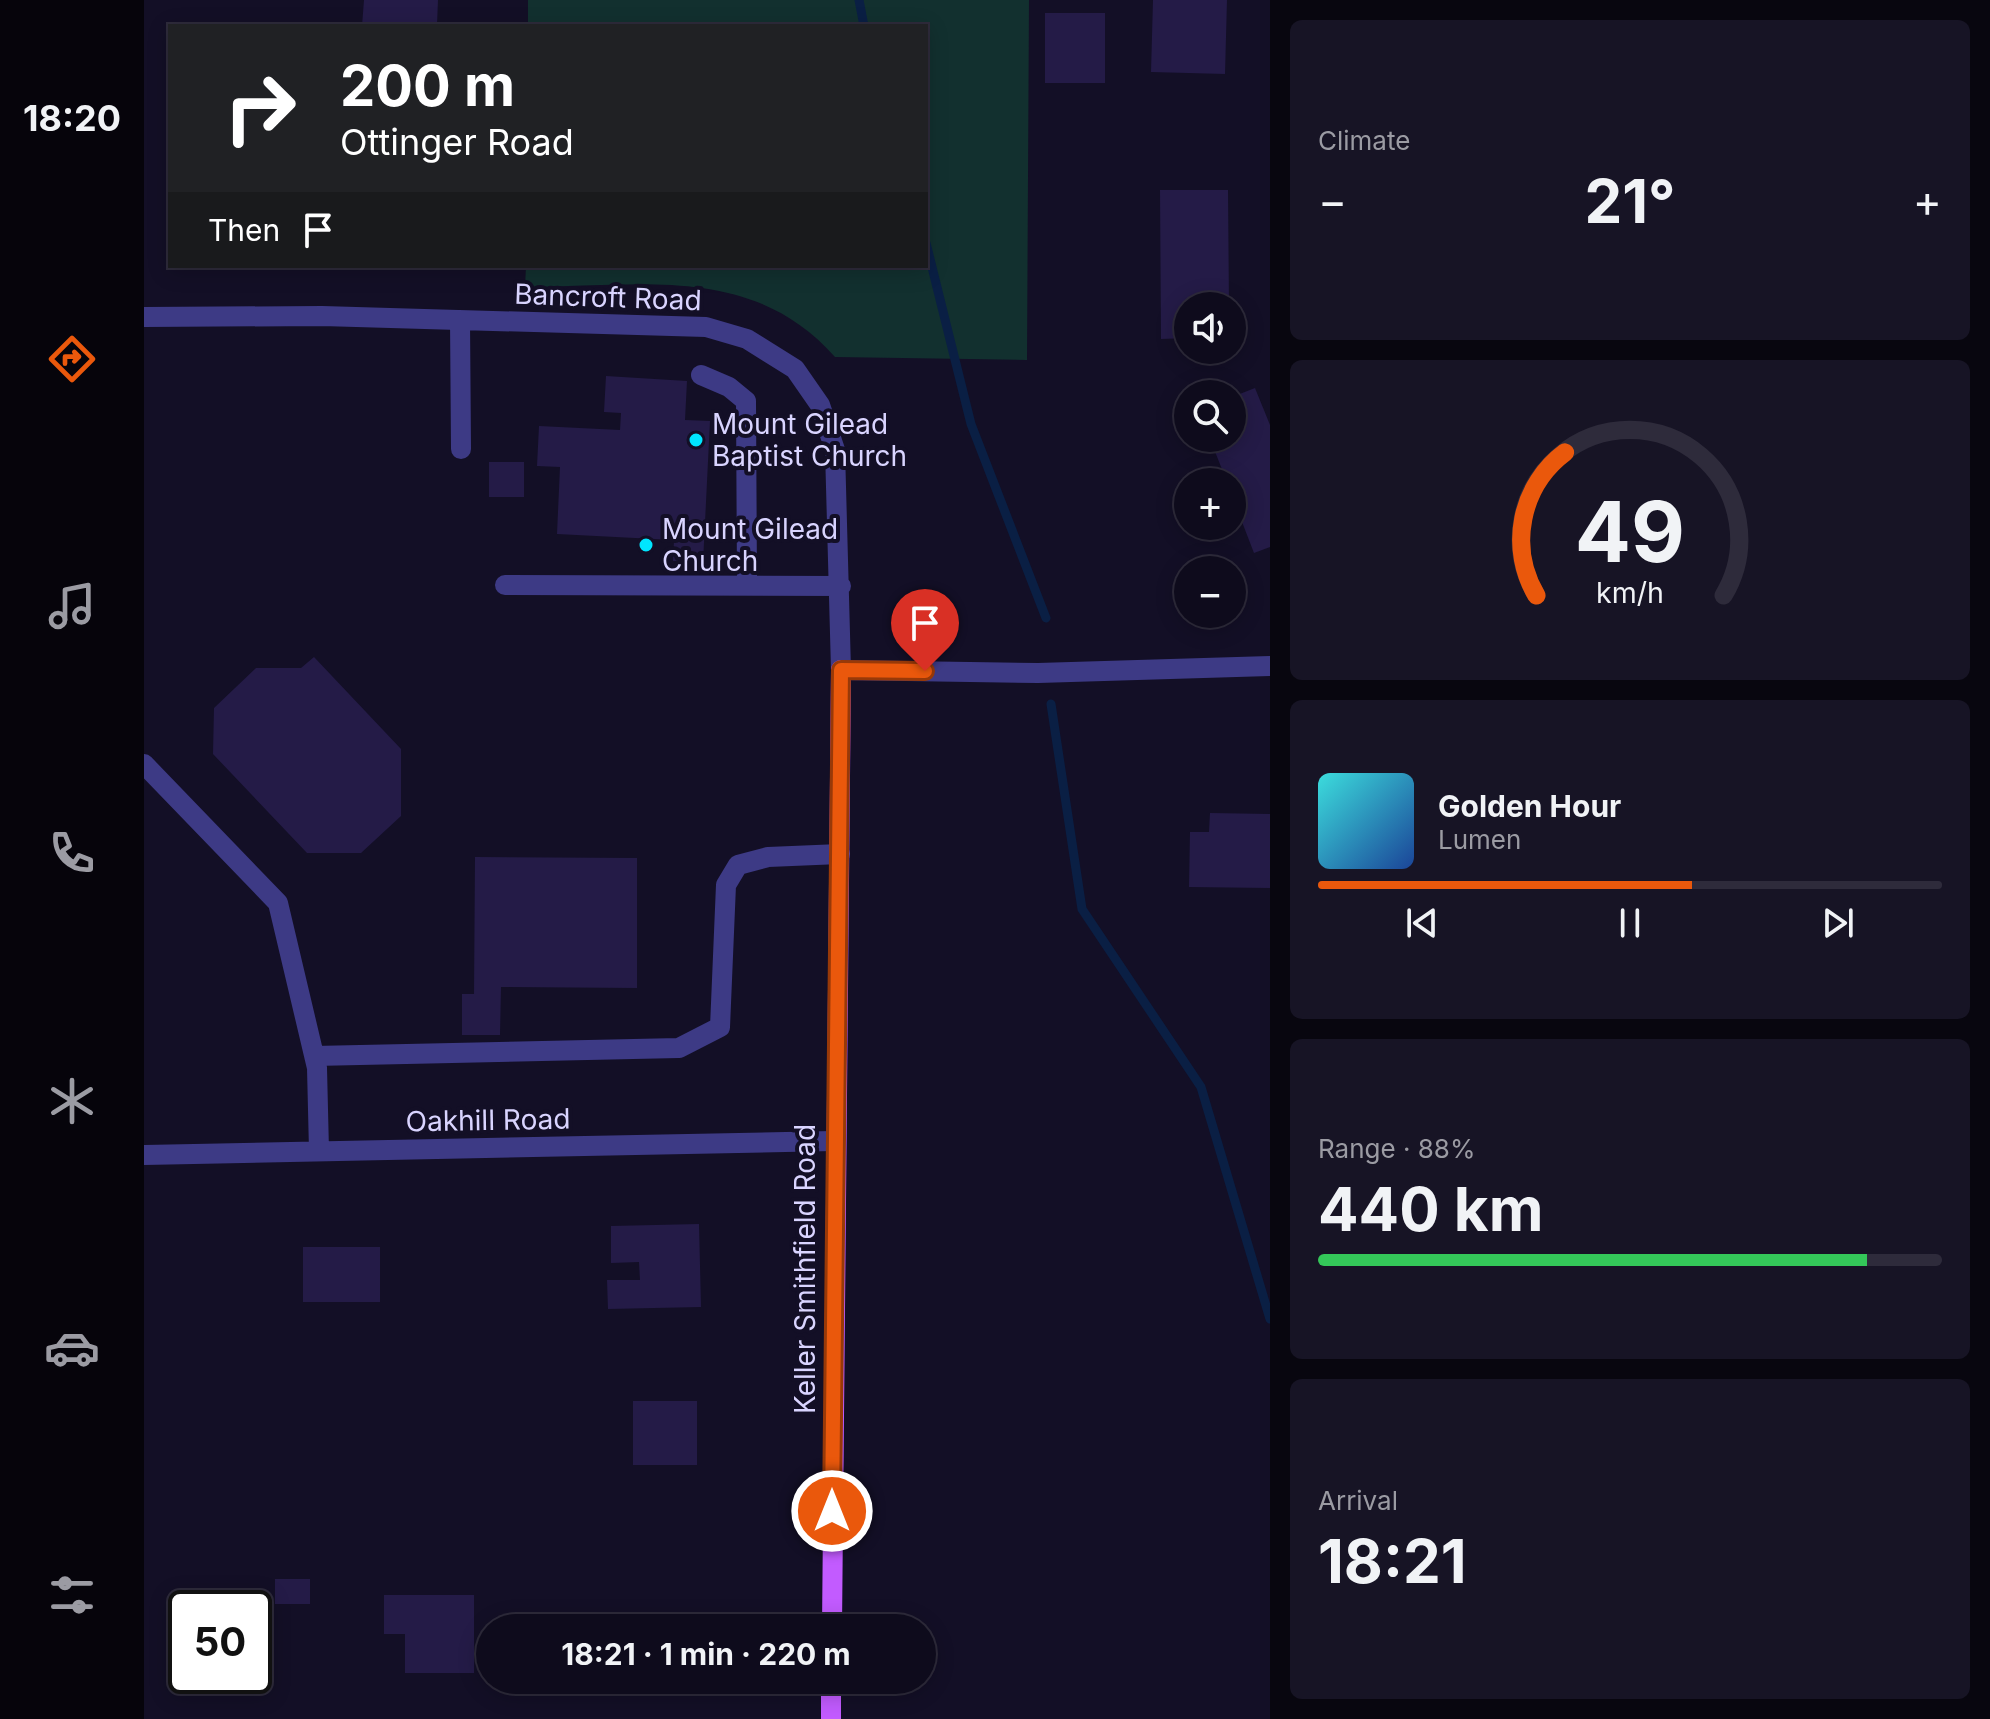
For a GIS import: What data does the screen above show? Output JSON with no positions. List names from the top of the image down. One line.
{"streets":{"main road":["Keller Smithfield Road"],"street":["Bancroft Road","Oakhill Road"]},"crossings":[["Bancroft Road","Keller Smithfield Road"],["Oakhill Road","Keller Smithfield Road"]],"places":["Mount Gilead Baptist Church","Mount Gilead Church"],"page":{"tabs":"18:20","tile":["Climate",["Range · 88%","440 km"],["Arrival","18:21"]],"turn":["200 m","Ottinger Road"],"heat":["−","21°","+"],"then":"Then","map_buttons":["+","−"],"song":["Golden Hour","Lumen"],"limit":"50","trip":"18:21 · 1 min · 220 m","gauge":["49","km/h"]}}
